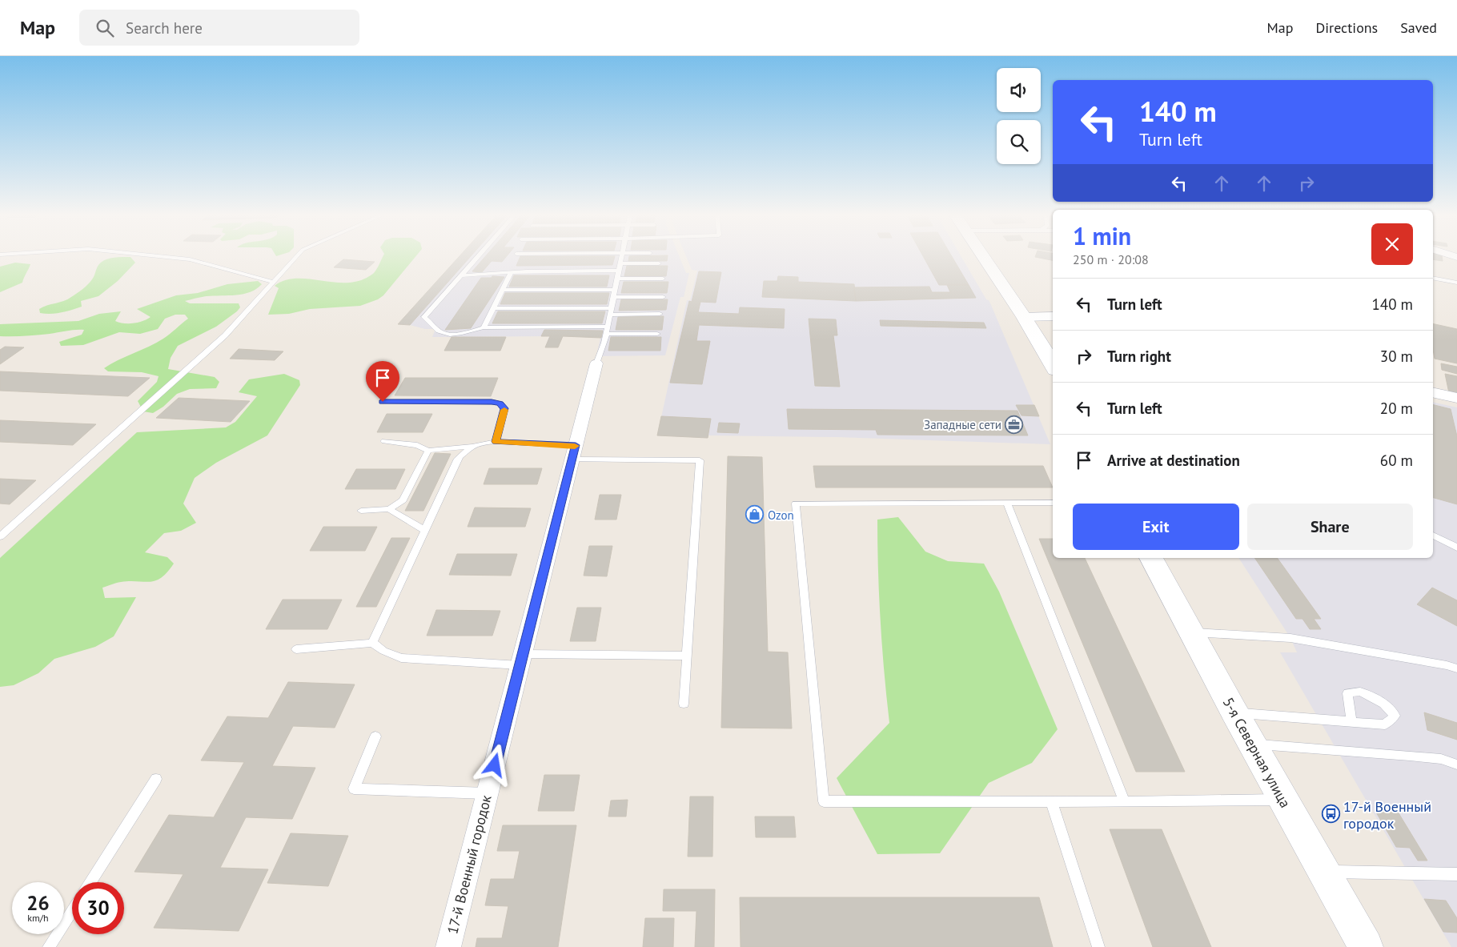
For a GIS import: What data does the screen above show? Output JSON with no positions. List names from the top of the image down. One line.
{"streets":{"main road":["5-я Северная улица"],"street":["17-й Военный городок"]},"places":{"office":["Западные сети"],"shop":["Ozon"],"bus stop":["17-й Военный городок"]},"page":{"header":"Map","search":"Search here","nav":["Map","Directions","Saved"],"turn":["140 m","Turn left"],"heading":["1 min","250 m · 20:08"],"list":[{"name":"Turn left","value":"140 m"},{"name":"Turn right","value":"30 m"},{"name":"Turn left","value":"20 m"},{"name":"Arrive at destination","value":"60 m"}],"buttons":["Exit","Share"],"speed":"26 km/h","limit":"30"}}
